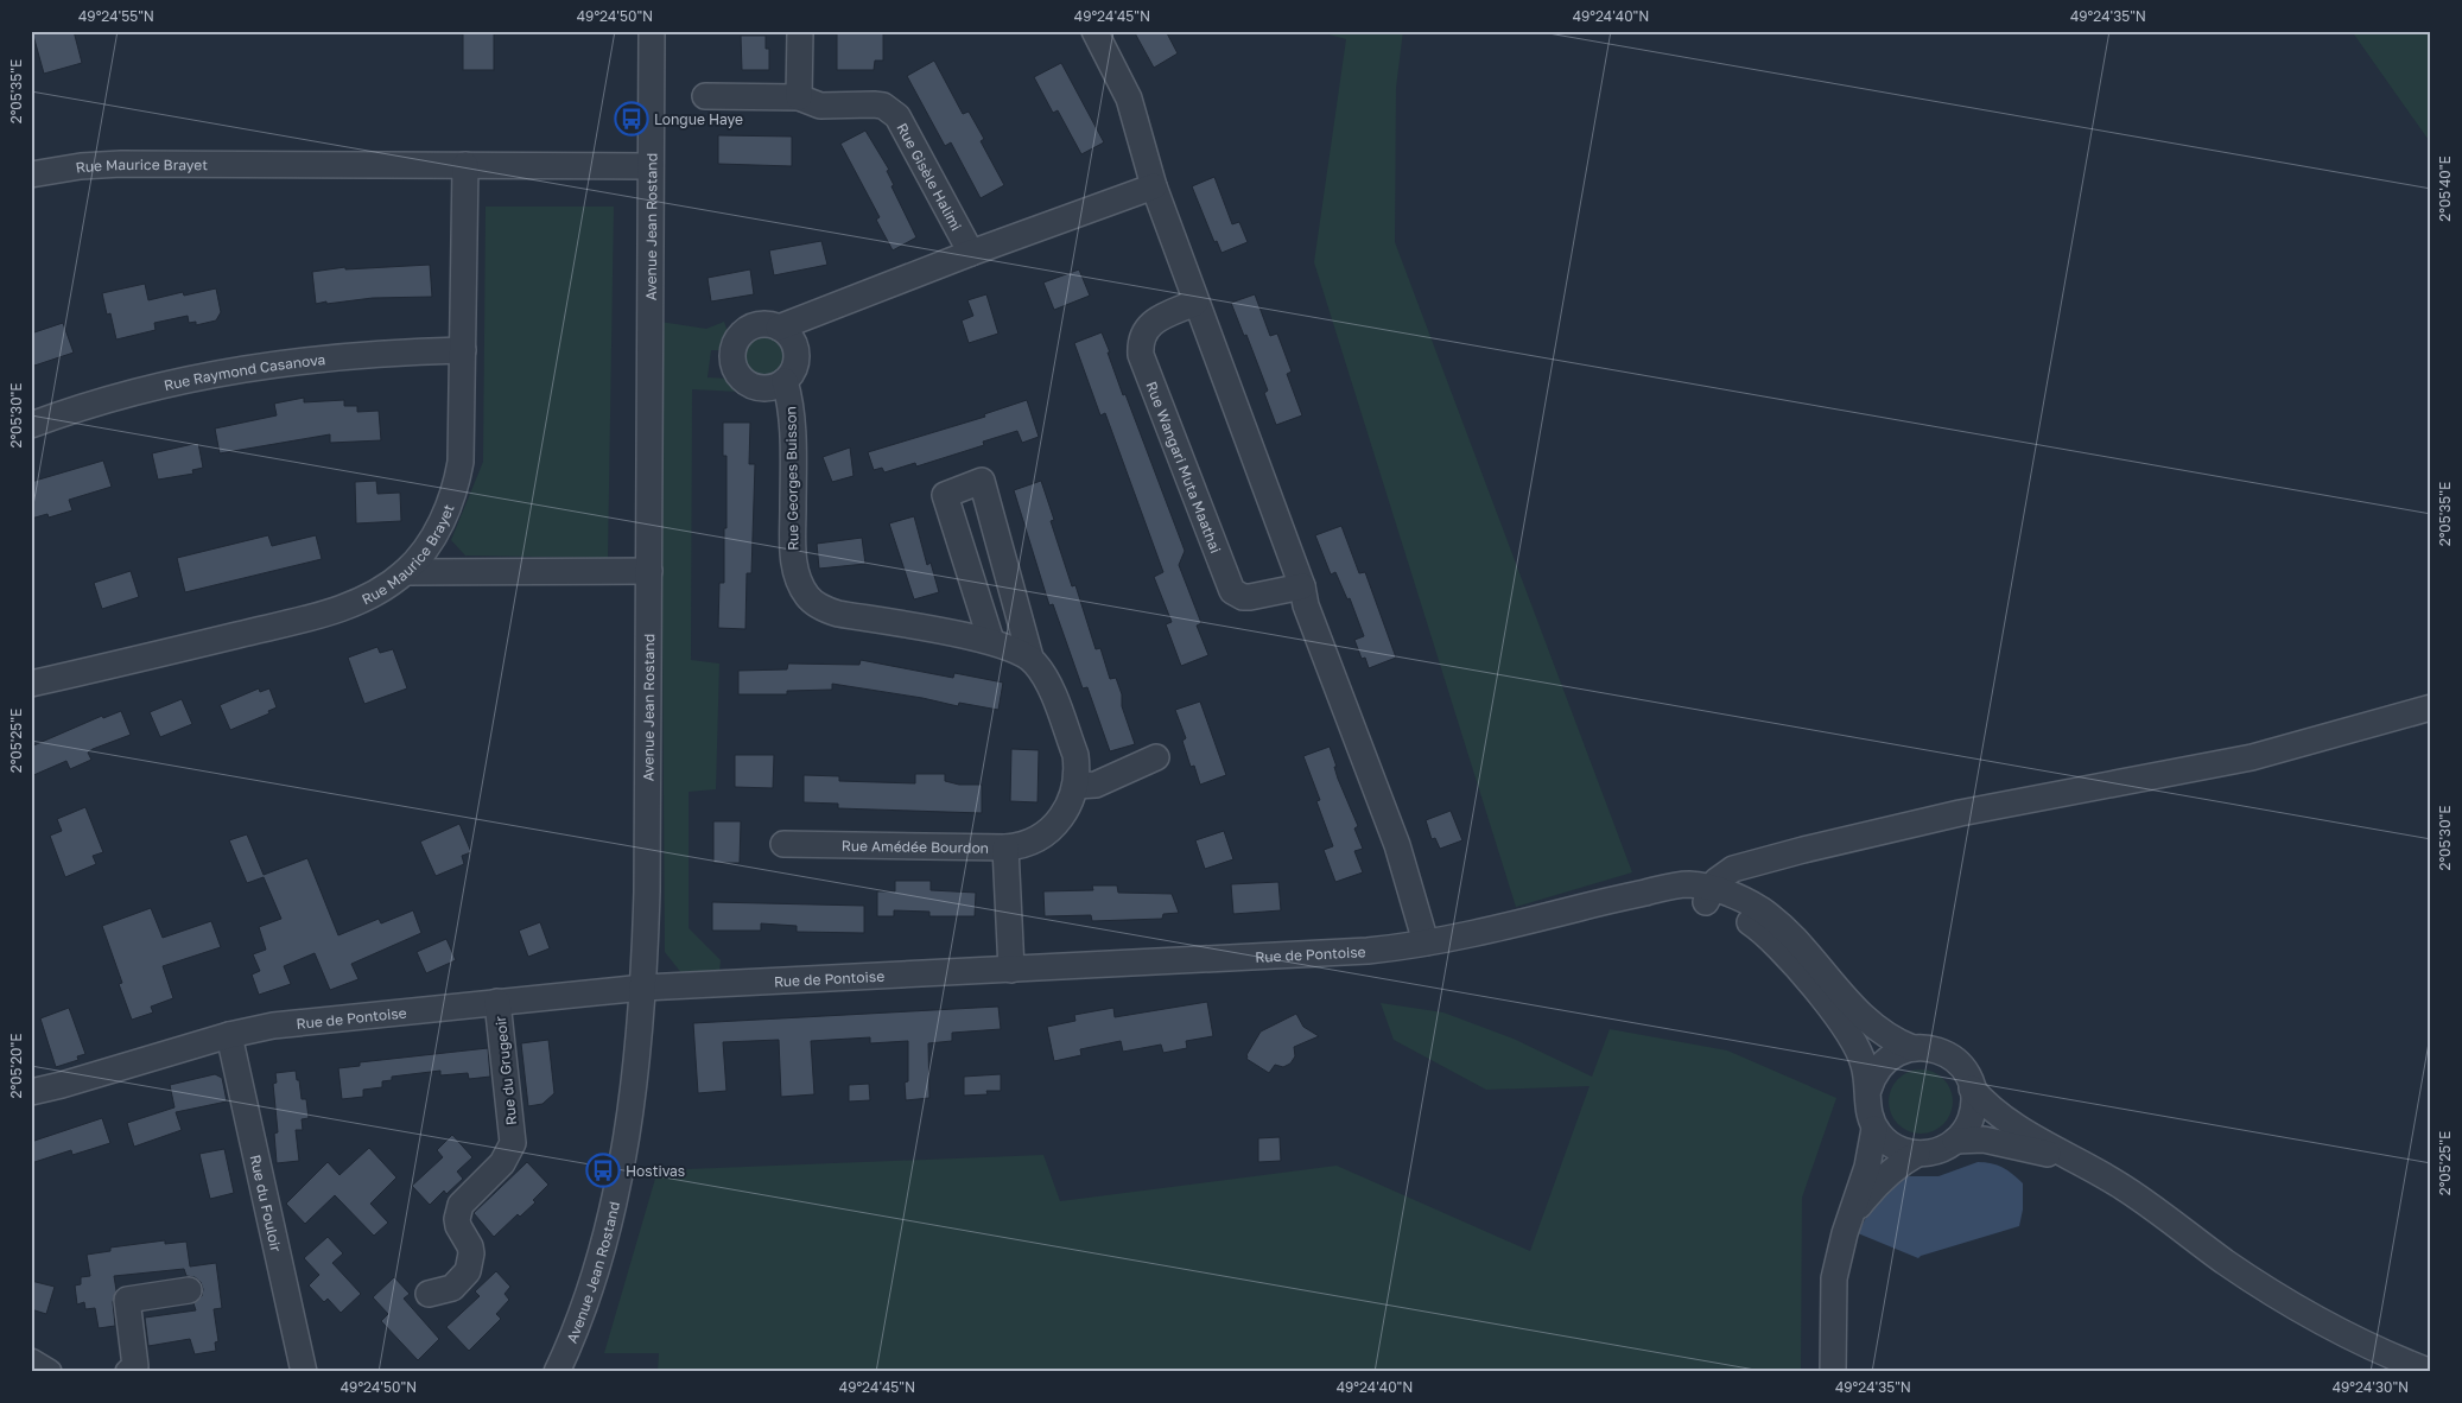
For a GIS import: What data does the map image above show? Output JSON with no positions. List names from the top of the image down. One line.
{"streets":{"street":["Rue Maurice Brayet","Rue Gisèle Halimi","Avenue Jean Rostand","Rue Raymond Casanova","Rue Wangari Muta Maathai","Rue Georges Buisson","Rue Amédée Bourdon","Rue de Pontoise","Rue du Grugeoir","Rue du Fouloir"]},"crossings":[["Rue Maurice Brayet","Avenue Jean Rostand"],["Rue Maurice Brayet","Rue Raymond Casanova"],["Rue Gisèle Halimi","Rue Georges Buisson"],["Avenue Jean Rostand","Rue de Pontoise"],["Rue de Pontoise","Rue du Grugeoir"],["Rue de Pontoise","Rue du Fouloir"]],"places":{"bus stop":["Longue Haye","Hostivas"]},"coordinates":["49°24'55\"N","49°24'50\"N","49°24'45\"N","49°24'40\"N","49°24'35\"N","2°05'35\"E","2°05'40\"E","2°05'30\"E","2°05'25\"E","2°05'20\"E","49°24'30\"N"]}
